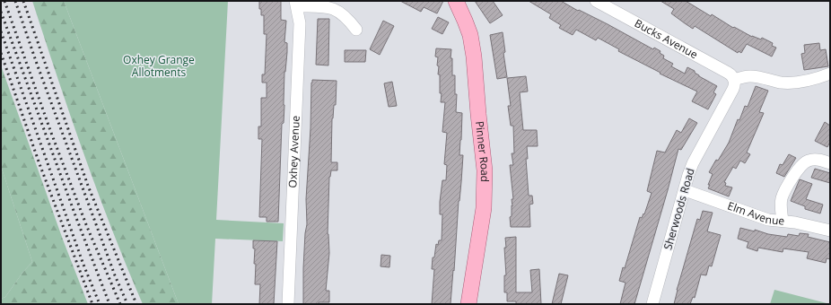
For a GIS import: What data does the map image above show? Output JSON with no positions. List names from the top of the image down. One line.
{"streets":{"main road":["Pinner Road"],"street":["Bucks Avenue","Oxhey Avenue","Sherwoods Road","Elm Avenue"]},"crossings":[["Bucks Avenue","Sherwoods Road"],["Sherwoods Road","Elm Avenue"]],"parks":["Oxhey Grange Allotments"]}
